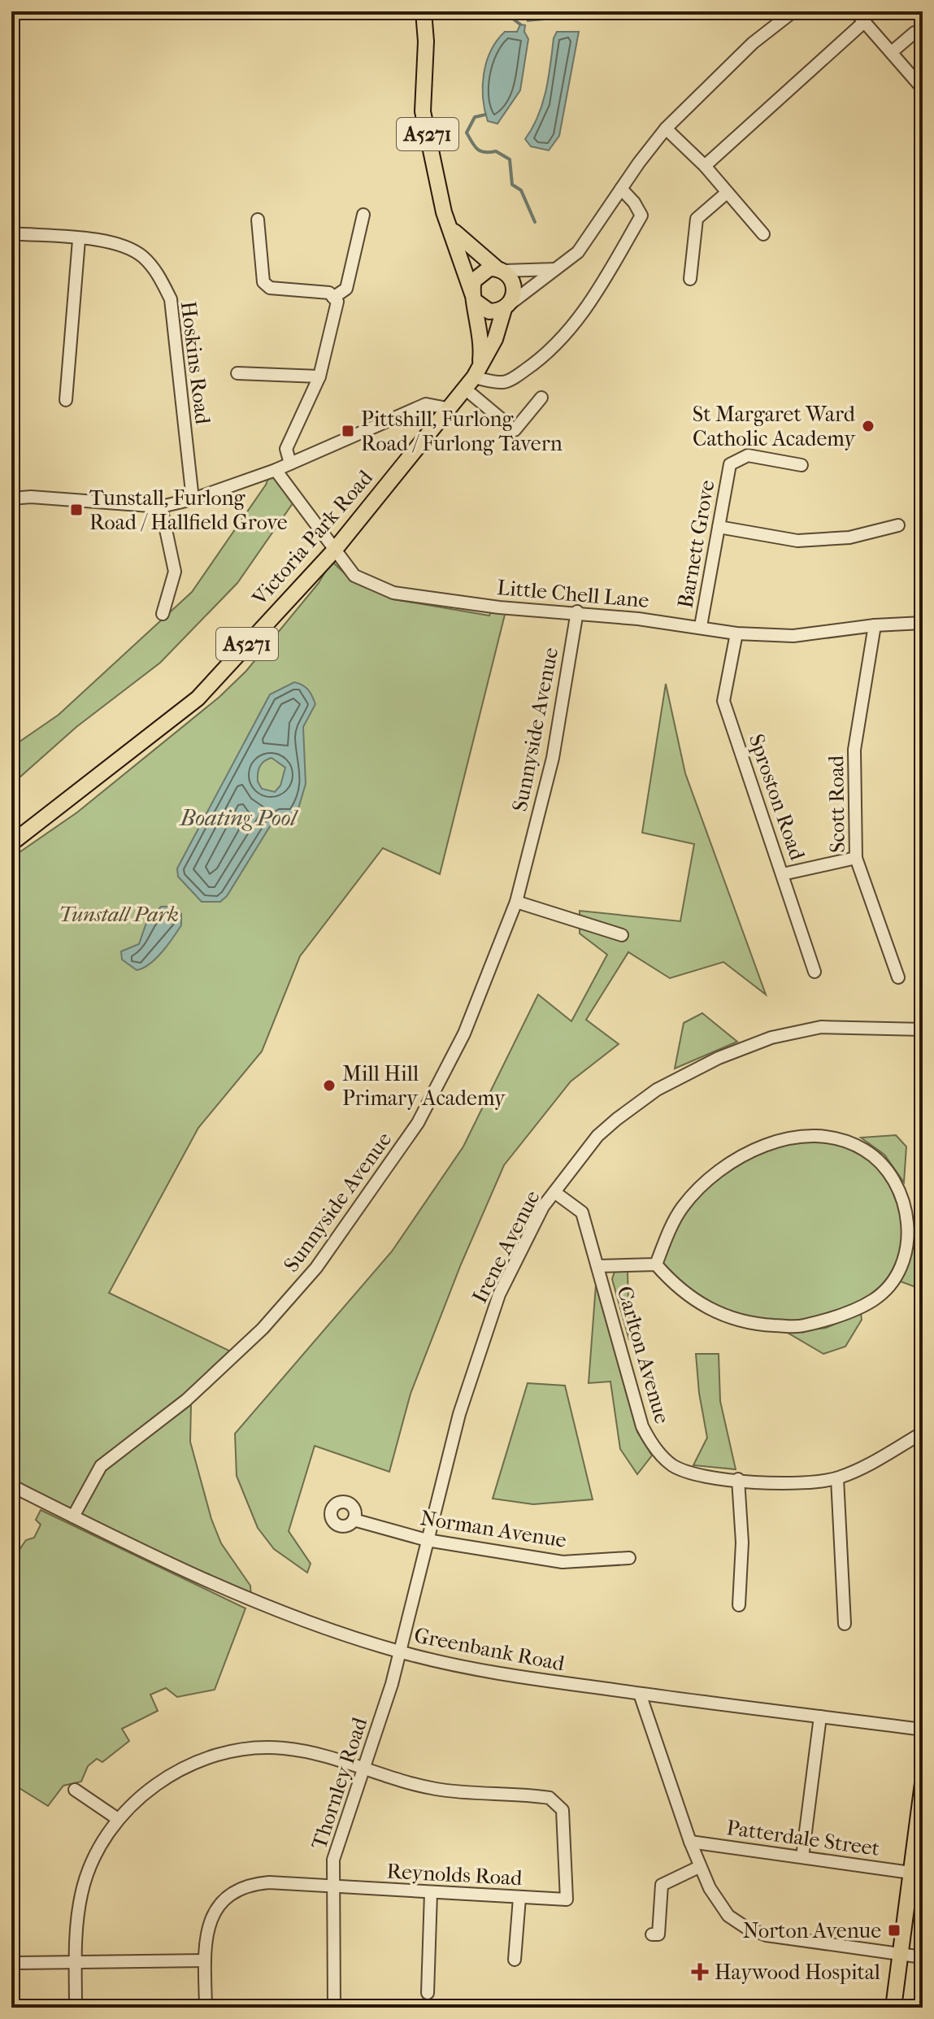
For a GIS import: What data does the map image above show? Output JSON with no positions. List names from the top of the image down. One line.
{"streets":{"main road":["A5271","Victoria Park Road"],"street":["Hoskins Road","Barnett Grove","Little Chell Lane","Sunnyside Avenue","Sproston Road","Scott Road","Irene Avenue","Carlton Avenue","Norman Avenue","Greenbank Road","Thornley Road","Patterdale Street","Reynolds Road"]},"crossings":[["A5271","Victoria Park Road"],["Victoria Park Road","Little Chell Lane"],["Barnett Grove","Little Chell Lane"],["Little Chell Lane","Sunnyside Avenue"],["Little Chell Lane","Sproston Road"],["Little Chell Lane","Scott Road"],["Sunnyside Avenue","Greenbank Road"],["Irene Avenue","Carlton Avenue"],["Irene Avenue","Norman Avenue"],["Irene Avenue","Greenbank Road"],["Irene Avenue","Thornley Road"],["Greenbank Road","Thornley Road"],["Thornley Road","Reynolds Road"]],"water":["Boating Pool"],"parks":["Tunstall Park"],"places":{"other":["St Margaret Ward Catholic Academy","Mill Hill Primary Academy"],"transit":["Pittshill, Furlong Road / Furlong Tavern","Tunstall, Furlong Road / Hallfield Grove","Norton Avenue"],"health":["Haywood Hospital"]}}
